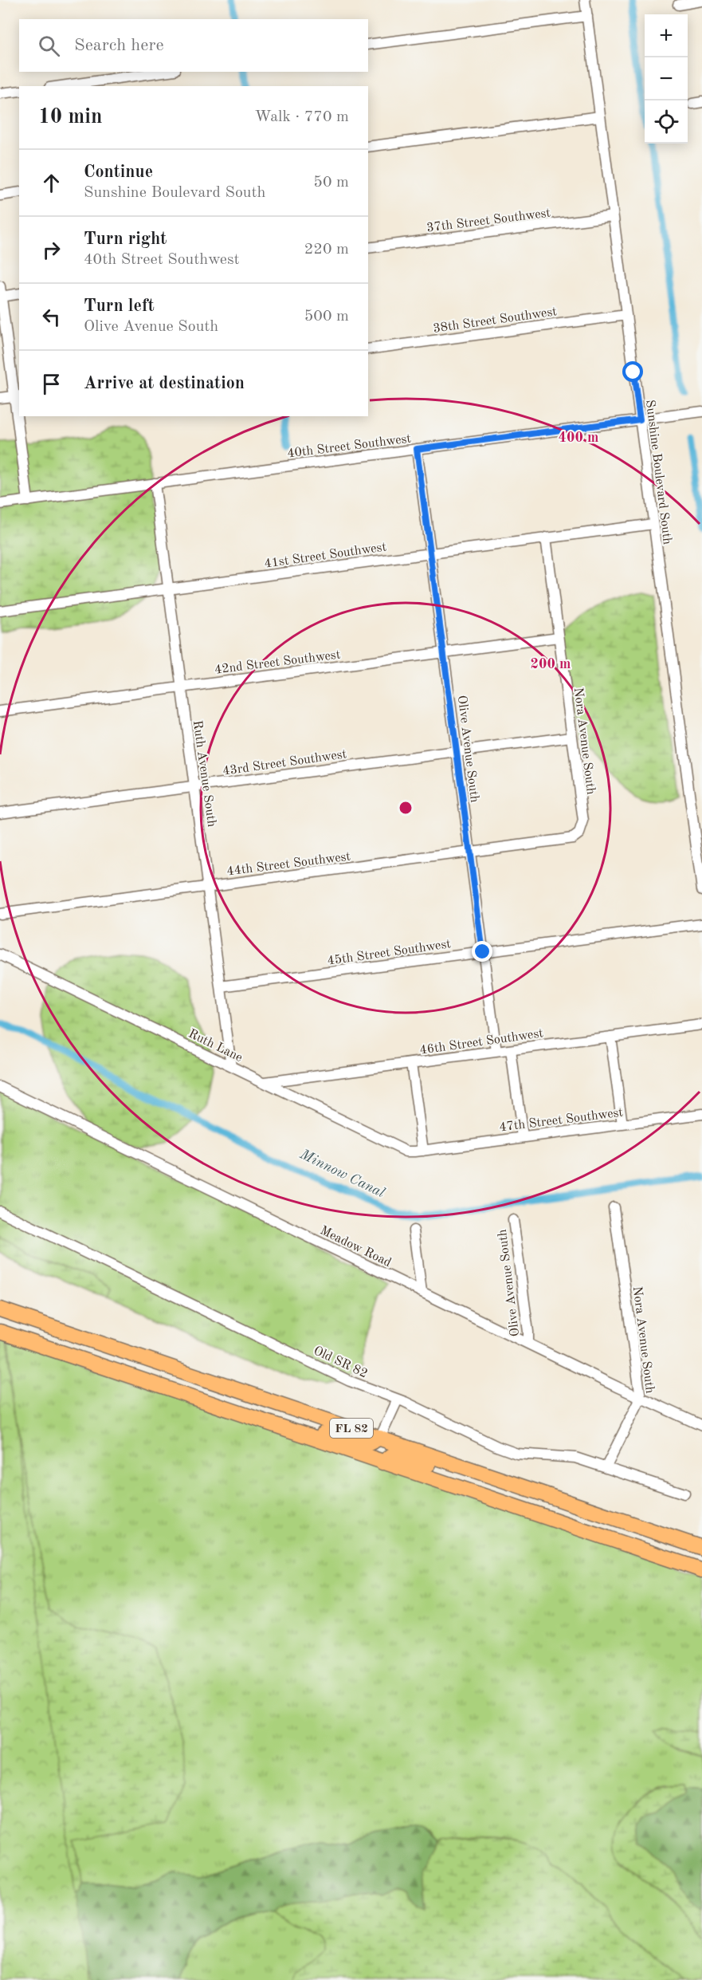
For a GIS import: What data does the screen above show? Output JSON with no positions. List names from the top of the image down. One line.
{"streets":{"highway":["FL 82"],"street":["37th Street Southwest","38th Street Southwest","40th Street Southwest","Sunshine Boulevard South","41st Street Southwest","42nd Street Southwest","Nora Avenue South","Olive Avenue South","43rd Street Southwest","Ruth Avenue South","44th Street Southwest","45th Street Southwest","46th Street Southwest","Ruth Lane","47th Street Southwest","Meadow Road","Old SR 82"]},"crossings":[["37th Street Southwest","Sunshine Boulevard South"],["38th Street Southwest","Sunshine Boulevard South"],["40th Street Southwest","Sunshine Boulevard South"],["40th Street Southwest","Olive Avenue South"],["40th Street Southwest","Ruth Avenue South"],["Sunshine Boulevard South","41st Street Southwest"],["41st Street Southwest","Nora Avenue South"],["41st Street Southwest","Olive Avenue South"],["41st Street Southwest","Ruth Avenue South"],["42nd Street Southwest","Nora Avenue South"],["42nd Street Southwest","Olive Avenue South"],["42nd Street Southwest","Ruth Avenue South"],["Nora Avenue South","43rd Street Southwest"],["Nora Avenue South","44th Street Southwest"],["Nora Avenue South","Meadow Road"],["Nora Avenue South","Old SR 82"],["Olive Avenue South","43rd Street Southwest"],["Olive Avenue South","44th Street Southwest"],["Olive Avenue South","45th Street Southwest"],["Olive Avenue South","46th Street Southwest"],["Olive Avenue South","Meadow Road"],["43rd Street Southwest","Ruth Avenue South"],["Ruth Avenue South","44th Street Southwest"],["Ruth Avenue South","45th Street Southwest"],["Ruth Avenue South","Ruth Lane"],["46th Street Southwest","Ruth Lane"],["Ruth Lane","47th Street Southwest"]],"water":["Minnow Canal"],"page":{"map_buttons":["+","−"],"search":"Search here","heading":["10 min","Walk · 770 m"],"list":[["Continue","Sunshine Boulevard South","50 m"],["Turn right","40th Street Southwest","220 m"],["Turn left","Olive Avenue South","500 m"],"Arrive at destination"]},"rings":["400 m","200 m"]}
